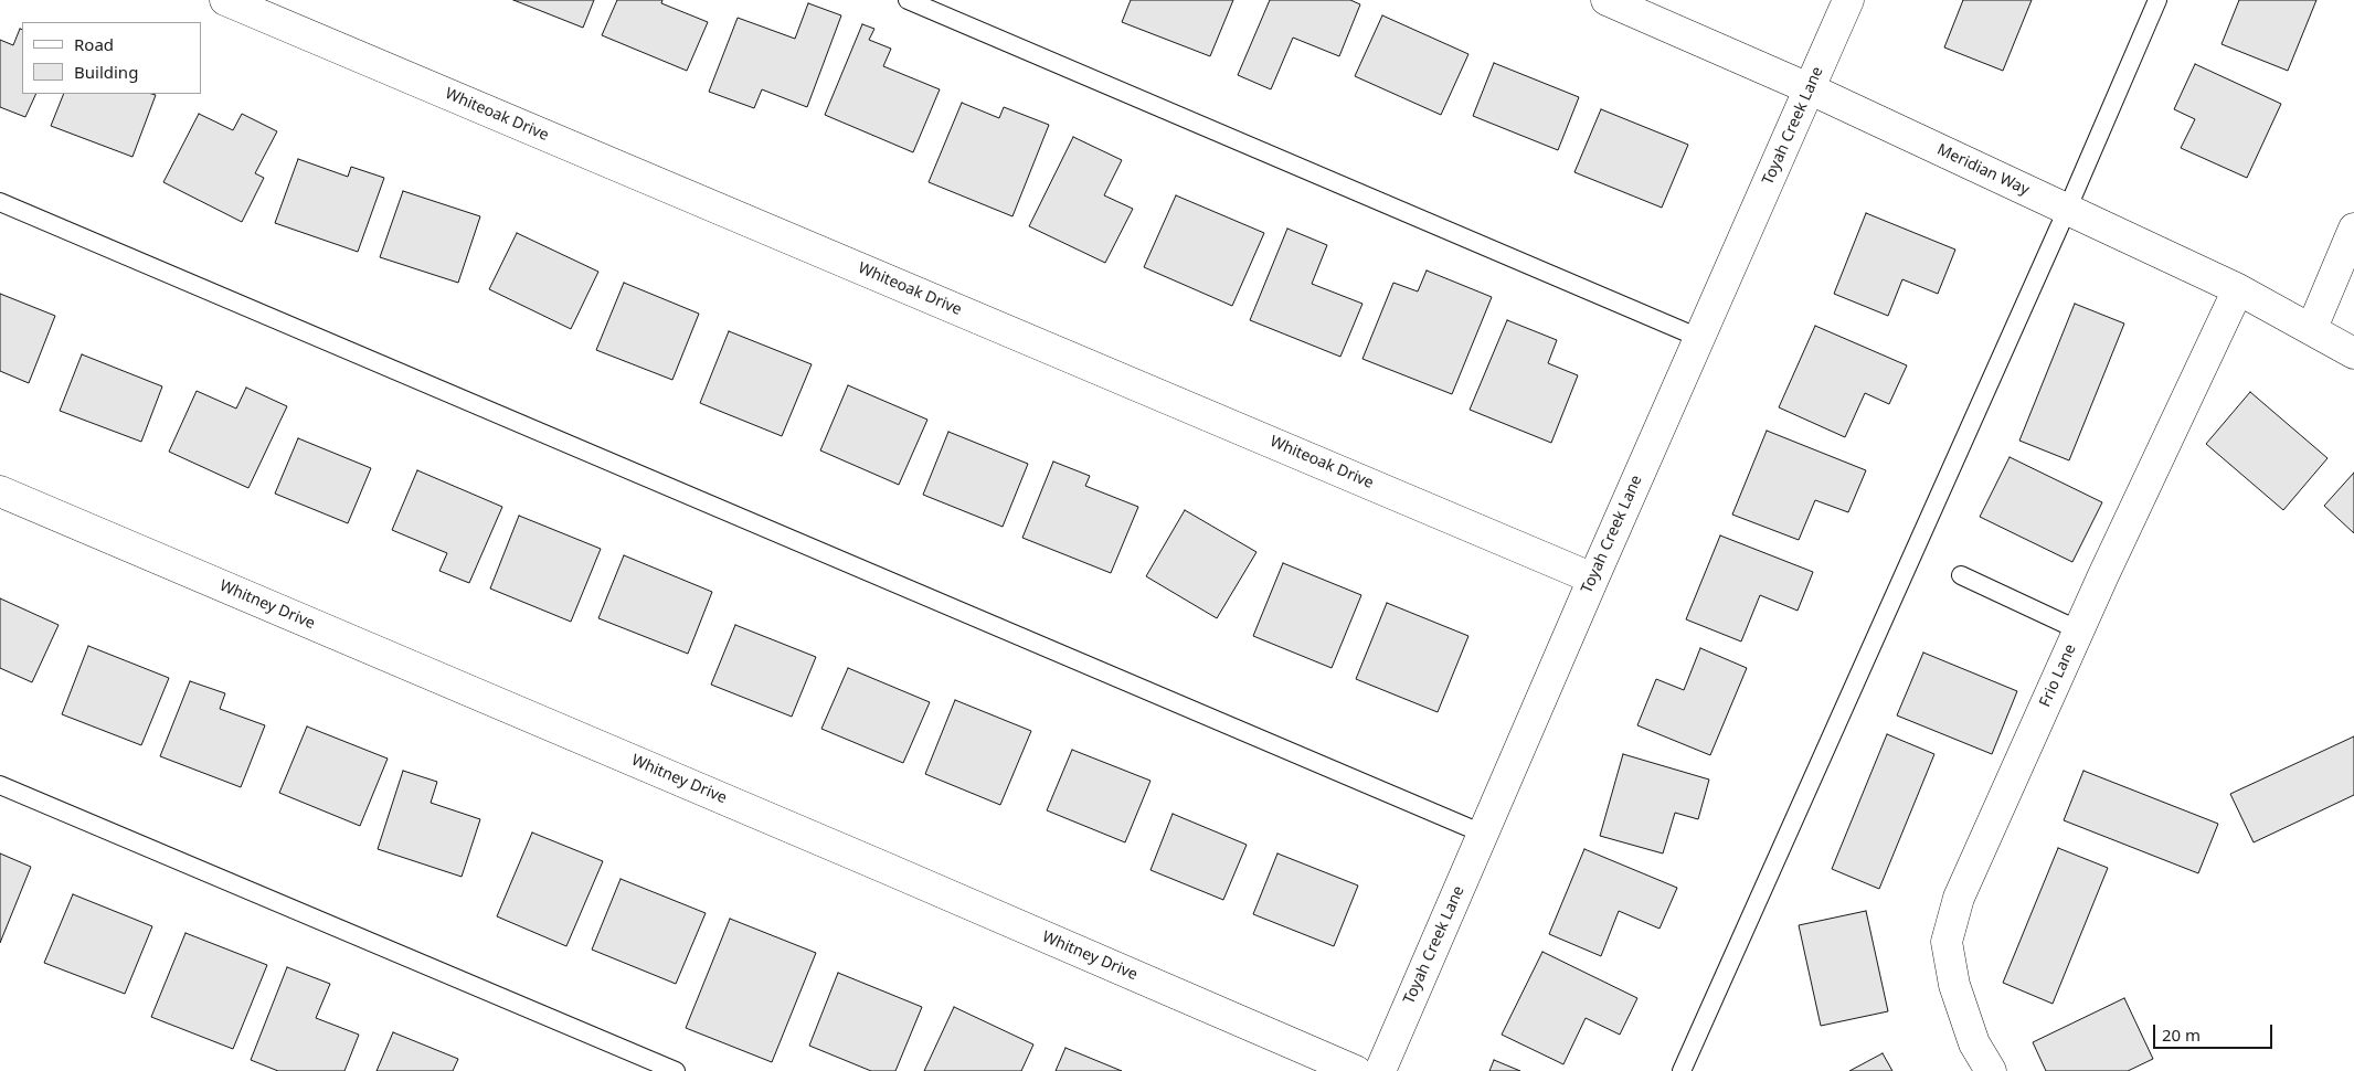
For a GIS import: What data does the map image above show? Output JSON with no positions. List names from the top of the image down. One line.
{"streets":{"street":["Whiteoak Drive","Toyah Creek Lane","Meridian Way","Whitney Drive","Frio Lane"]},"crossings":[["Whiteoak Drive","Toyah Creek Lane"],["Toyah Creek Lane","Meridian Way"],["Meridian Way","Frio Lane"]],"legend":["Road","Building"],"scale_bar":"20 m"}
